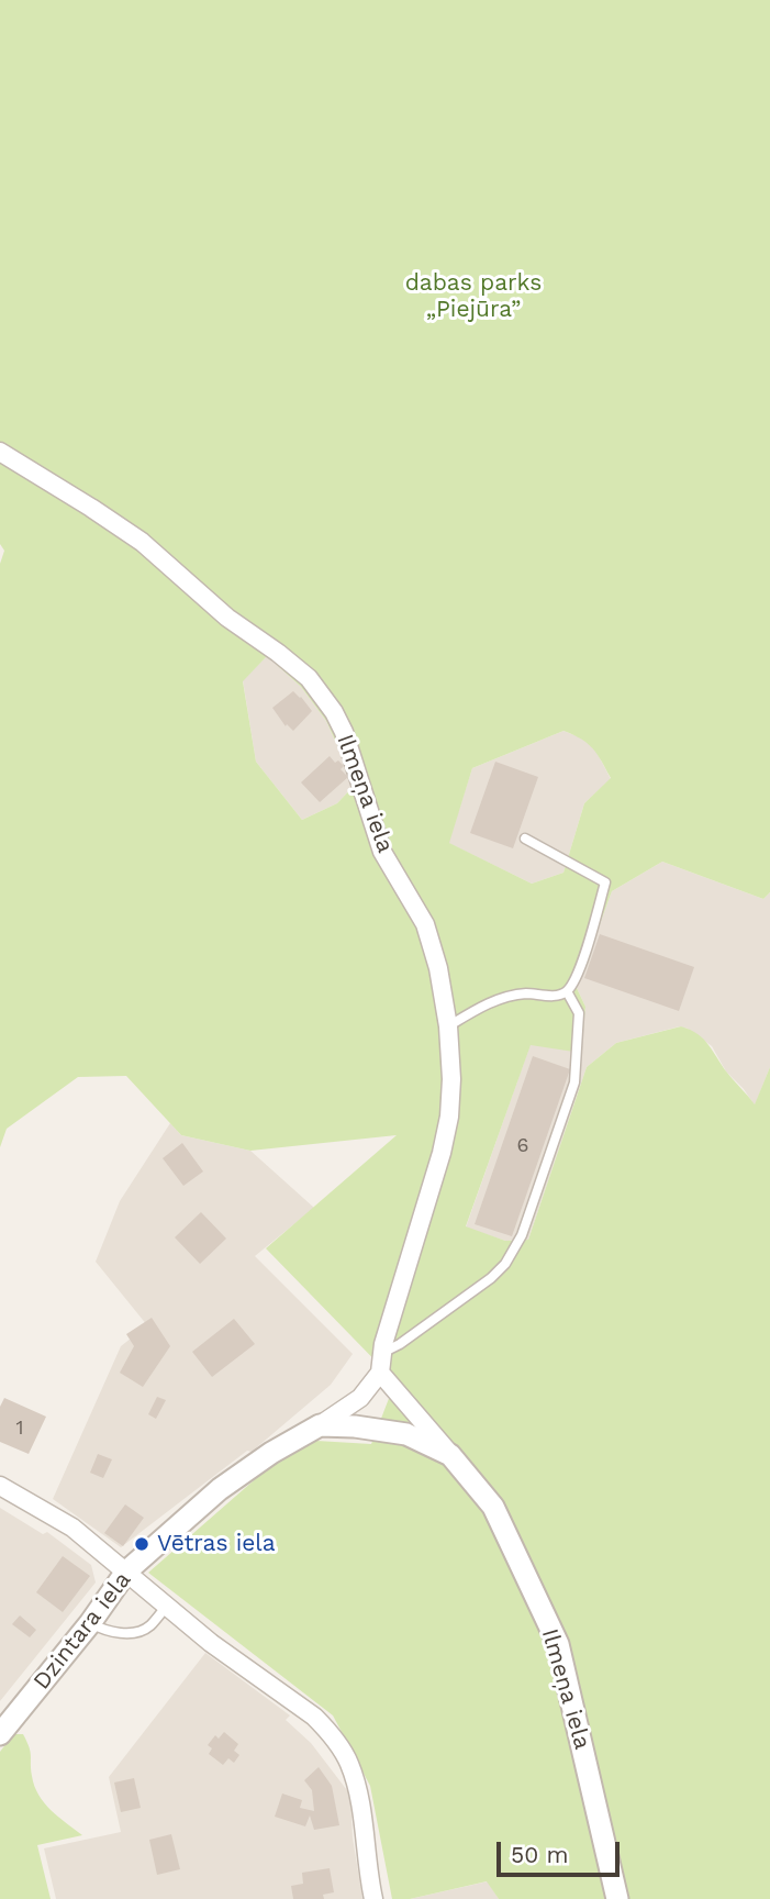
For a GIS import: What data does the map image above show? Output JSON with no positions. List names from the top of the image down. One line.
{"streets":{"street":["Ilmeņa iela","Dzintara iela"]},"crossings":[["Ilmeņa iela","Dzintara iela"]],"parks":["dabas parks „Piejūra”"],"places":["Vētras iela"],"house_numbers":["6","1"],"scale_bar":"50 m"}
